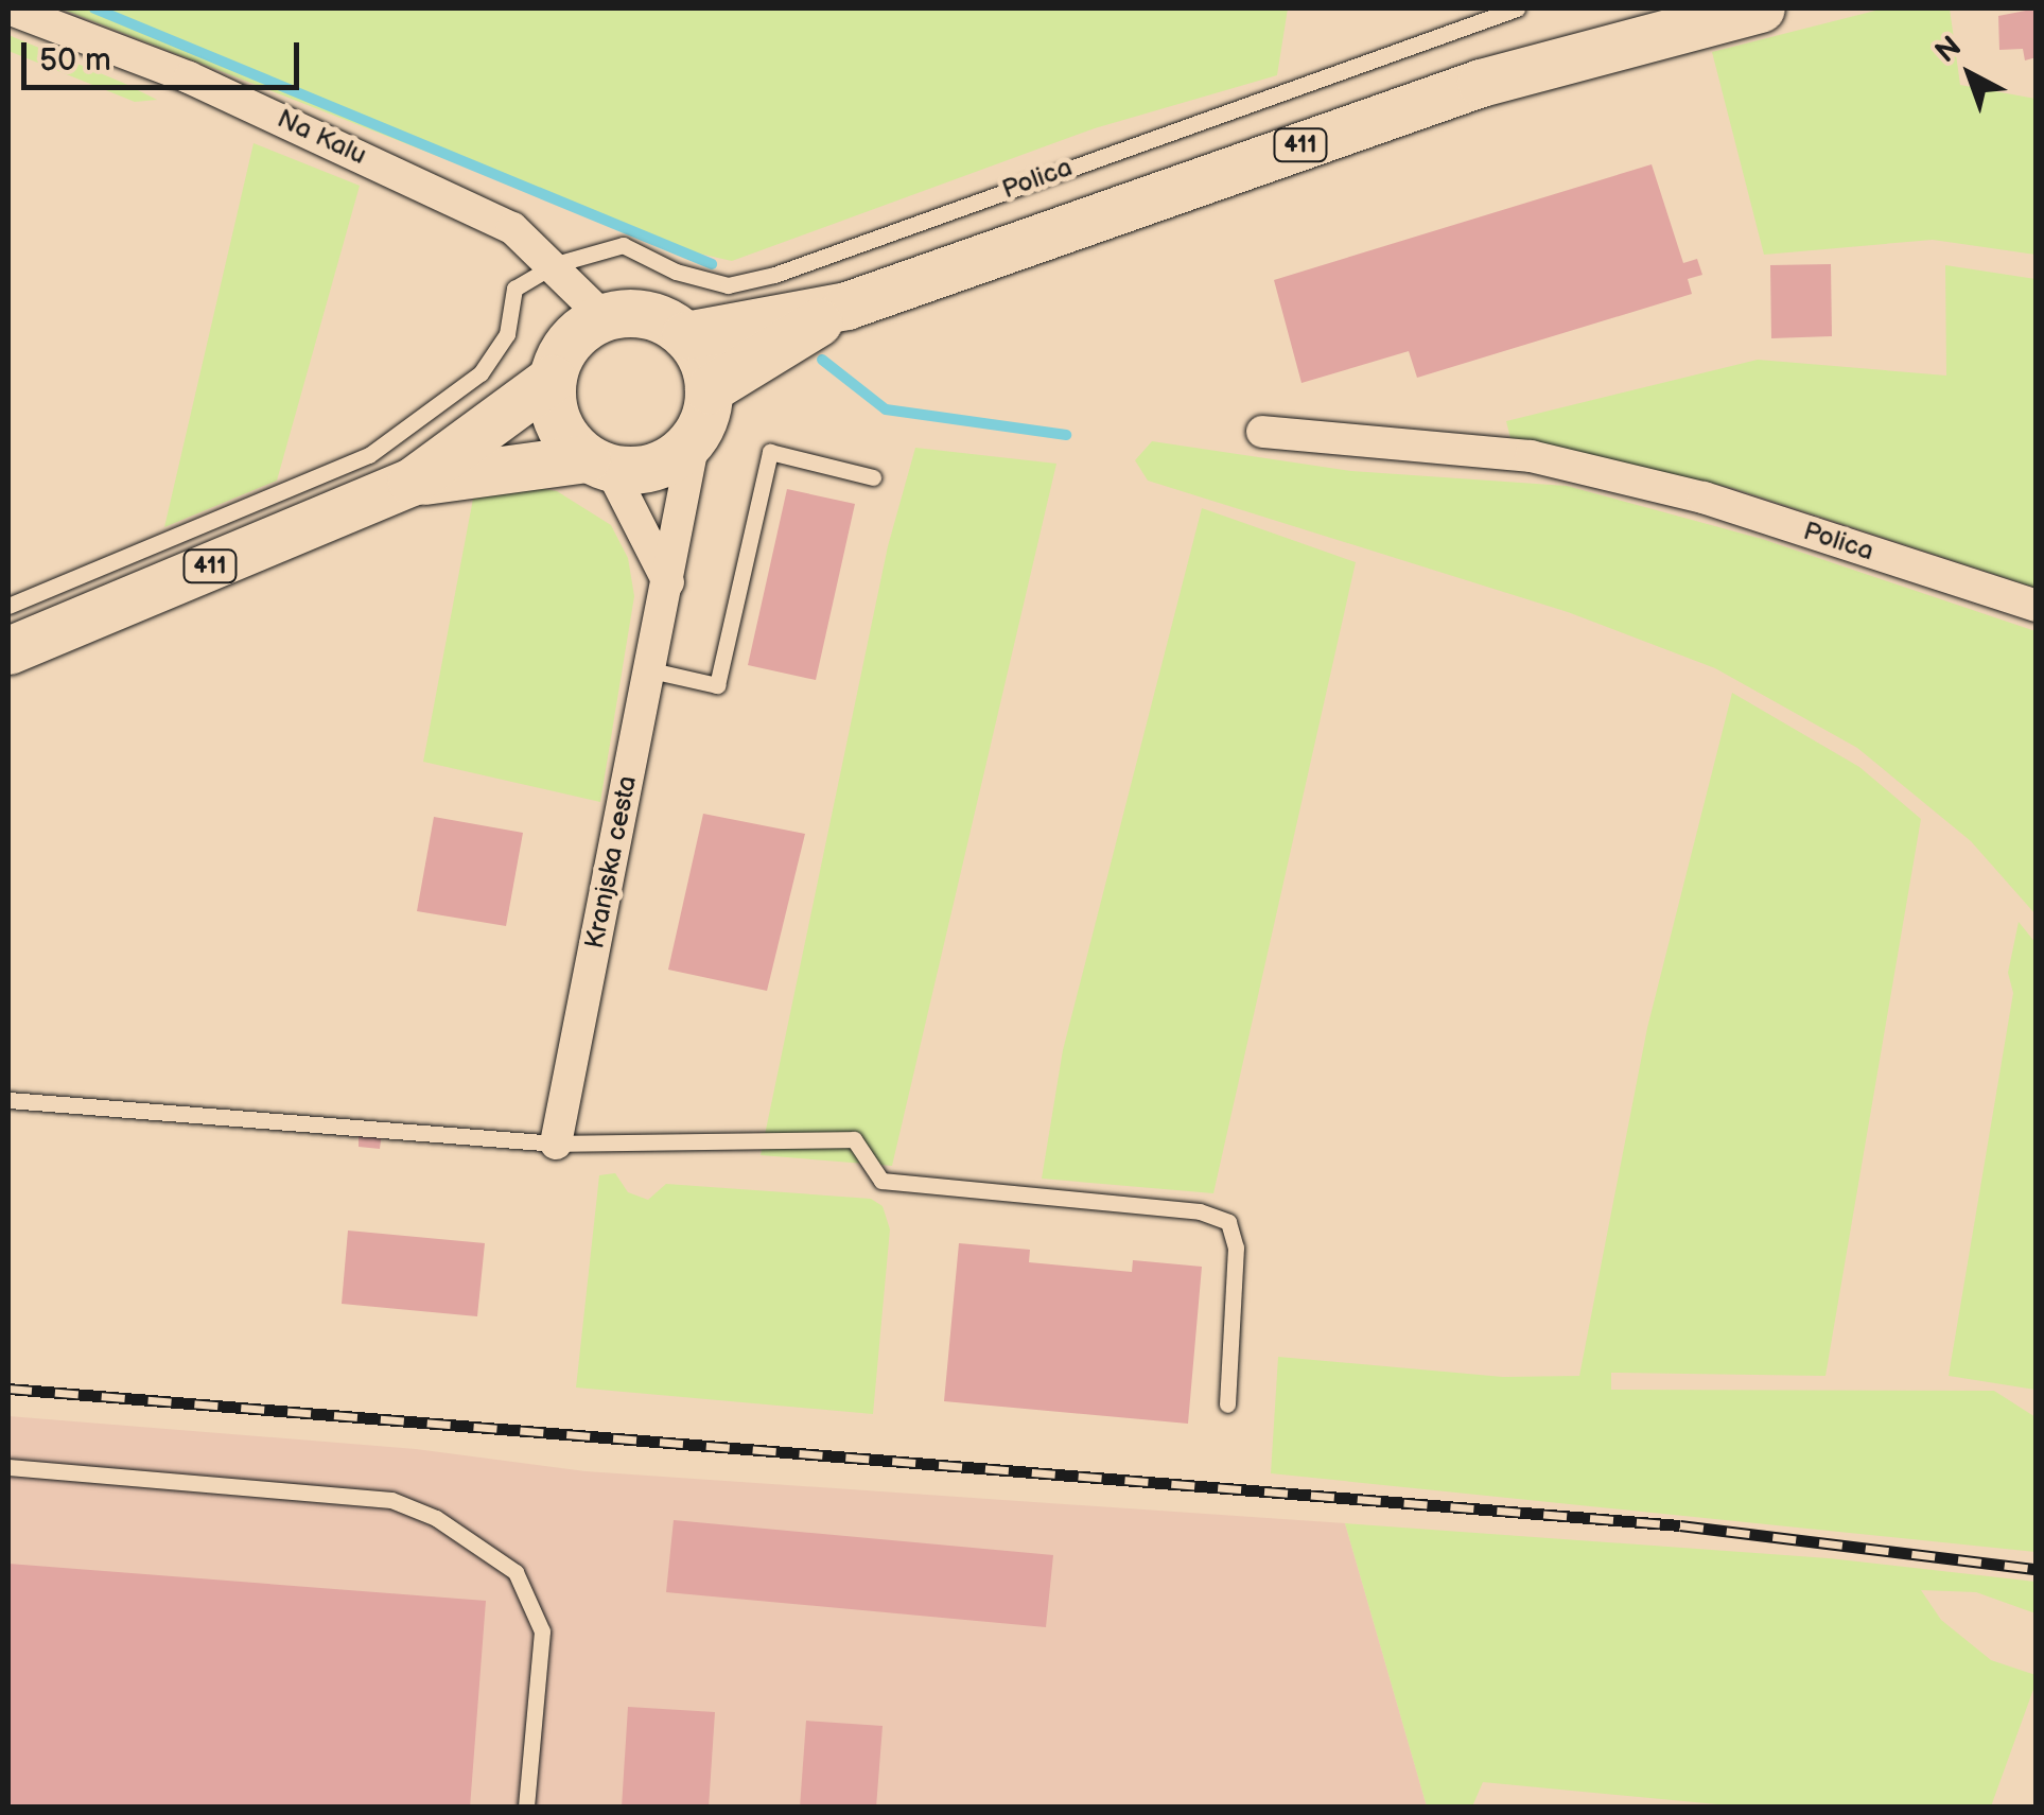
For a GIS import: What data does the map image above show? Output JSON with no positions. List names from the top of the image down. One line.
{"streets":{"main road":["411"],"street":["Na Kalu","Polica","Kranjska cesta"]},"crossings":[["Na Kalu","411"],["Na Kalu","Polica"],["Na Kalu","Kranjska cesta"],["411","Kranjska cesta"]],"scale_bar":"50 m","north":"top left"}
